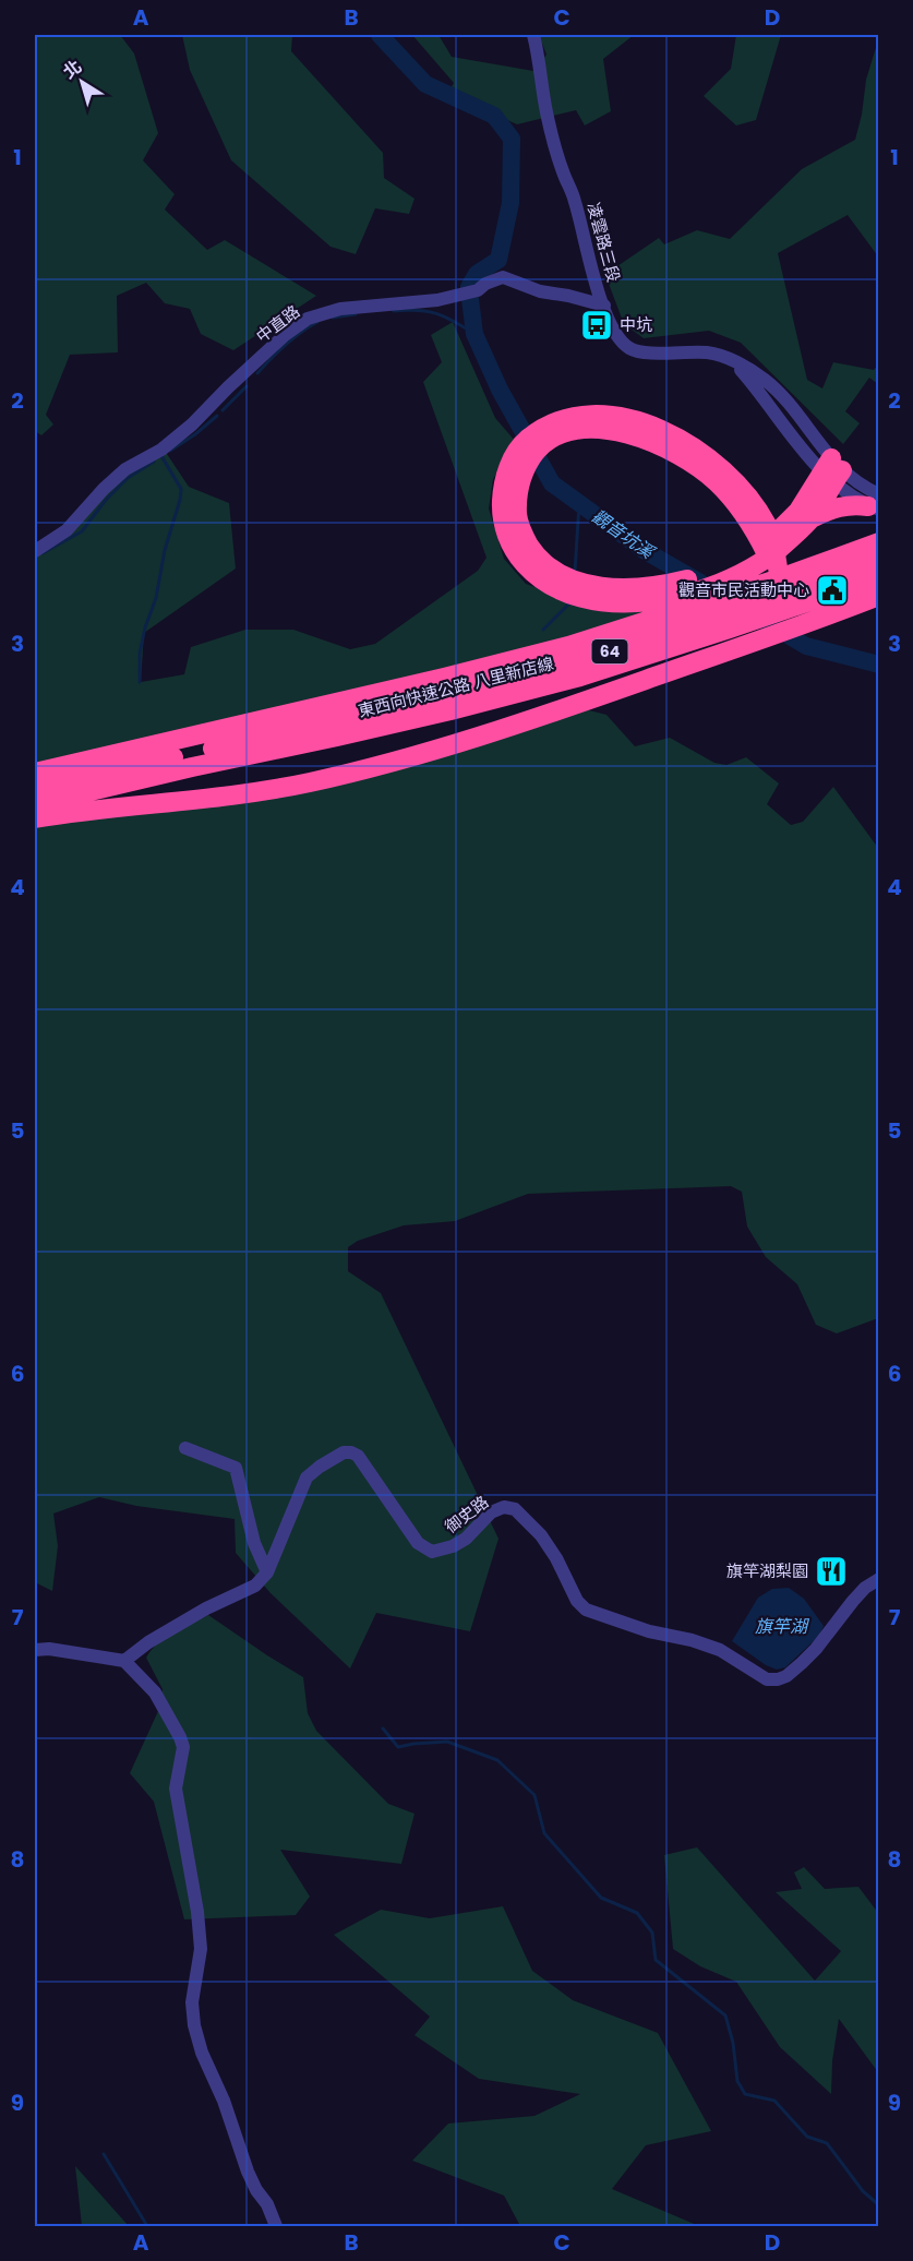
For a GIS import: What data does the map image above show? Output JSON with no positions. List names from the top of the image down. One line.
{"streets":{"highway":["64","東西向快速公路 八里新店線"],"street":["凌雲路三段","中直路","御史路"]},"crossings":[["凌雲路三段","中直路"]],"water":["觀音坑溪","旗竿湖"],"places":{"bus stop":["中坑"],"public building":["觀音市民活動中心"],"restaurant":["旗竿湖梨園"]},"north":"top left","grid":{"columns":["A","B","C","D"],"rows":["1","2","3","4","5","6","7","8","9"]}}
